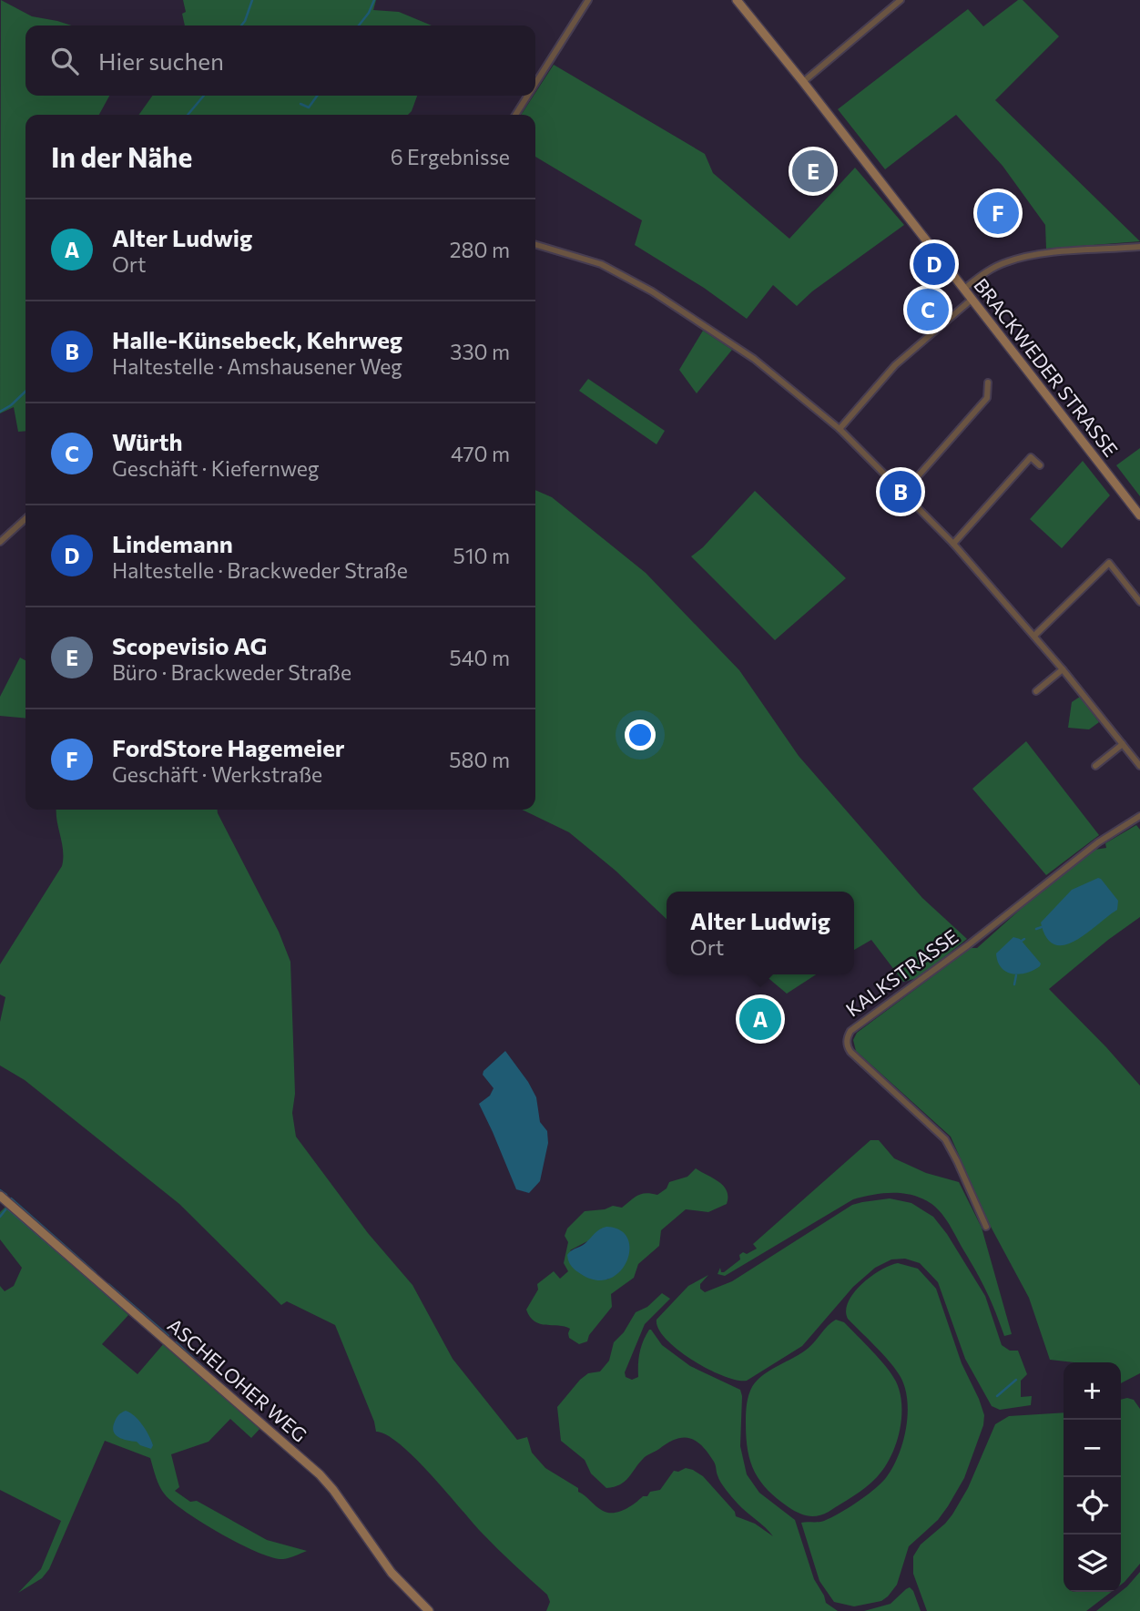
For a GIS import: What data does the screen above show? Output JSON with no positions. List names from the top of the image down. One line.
{"streets":{"street":["BRACKWEDER STRASSE","KALKSTRASSE","ASCHELOHER WEG"]},"page":{"search":"Hier suchen","heading":["In der Nähe","6 Ergebnisse"],"pins":["E","F","D","C","B","A"],"list":[{"mark":"A","name":"Alter Ludwig","note":"Ort","value":"280 m"},{"mark":"B","name":"Halle-Künsebeck, Kehrweg","note":"Haltestelle · Amshausener Weg","value":"330 m"},{"mark":"C","name":"Würth","note":"Geschäft · Kiefernweg","value":"470 m"},{"mark":"D","name":"Lindemann","note":"Haltestelle · Brackweder Straße","value":"510 m"},{"mark":"E","name":"Scopevisio AG","note":"Büro · Brackweder Straße","value":"540 m"},{"mark":"F","name":"FordStore Hagemeier","note":"Geschäft · Werkstraße","value":"580 m"}],"popup":["Alter Ludwig","Ort"],"map_buttons":["+","−"]}}
